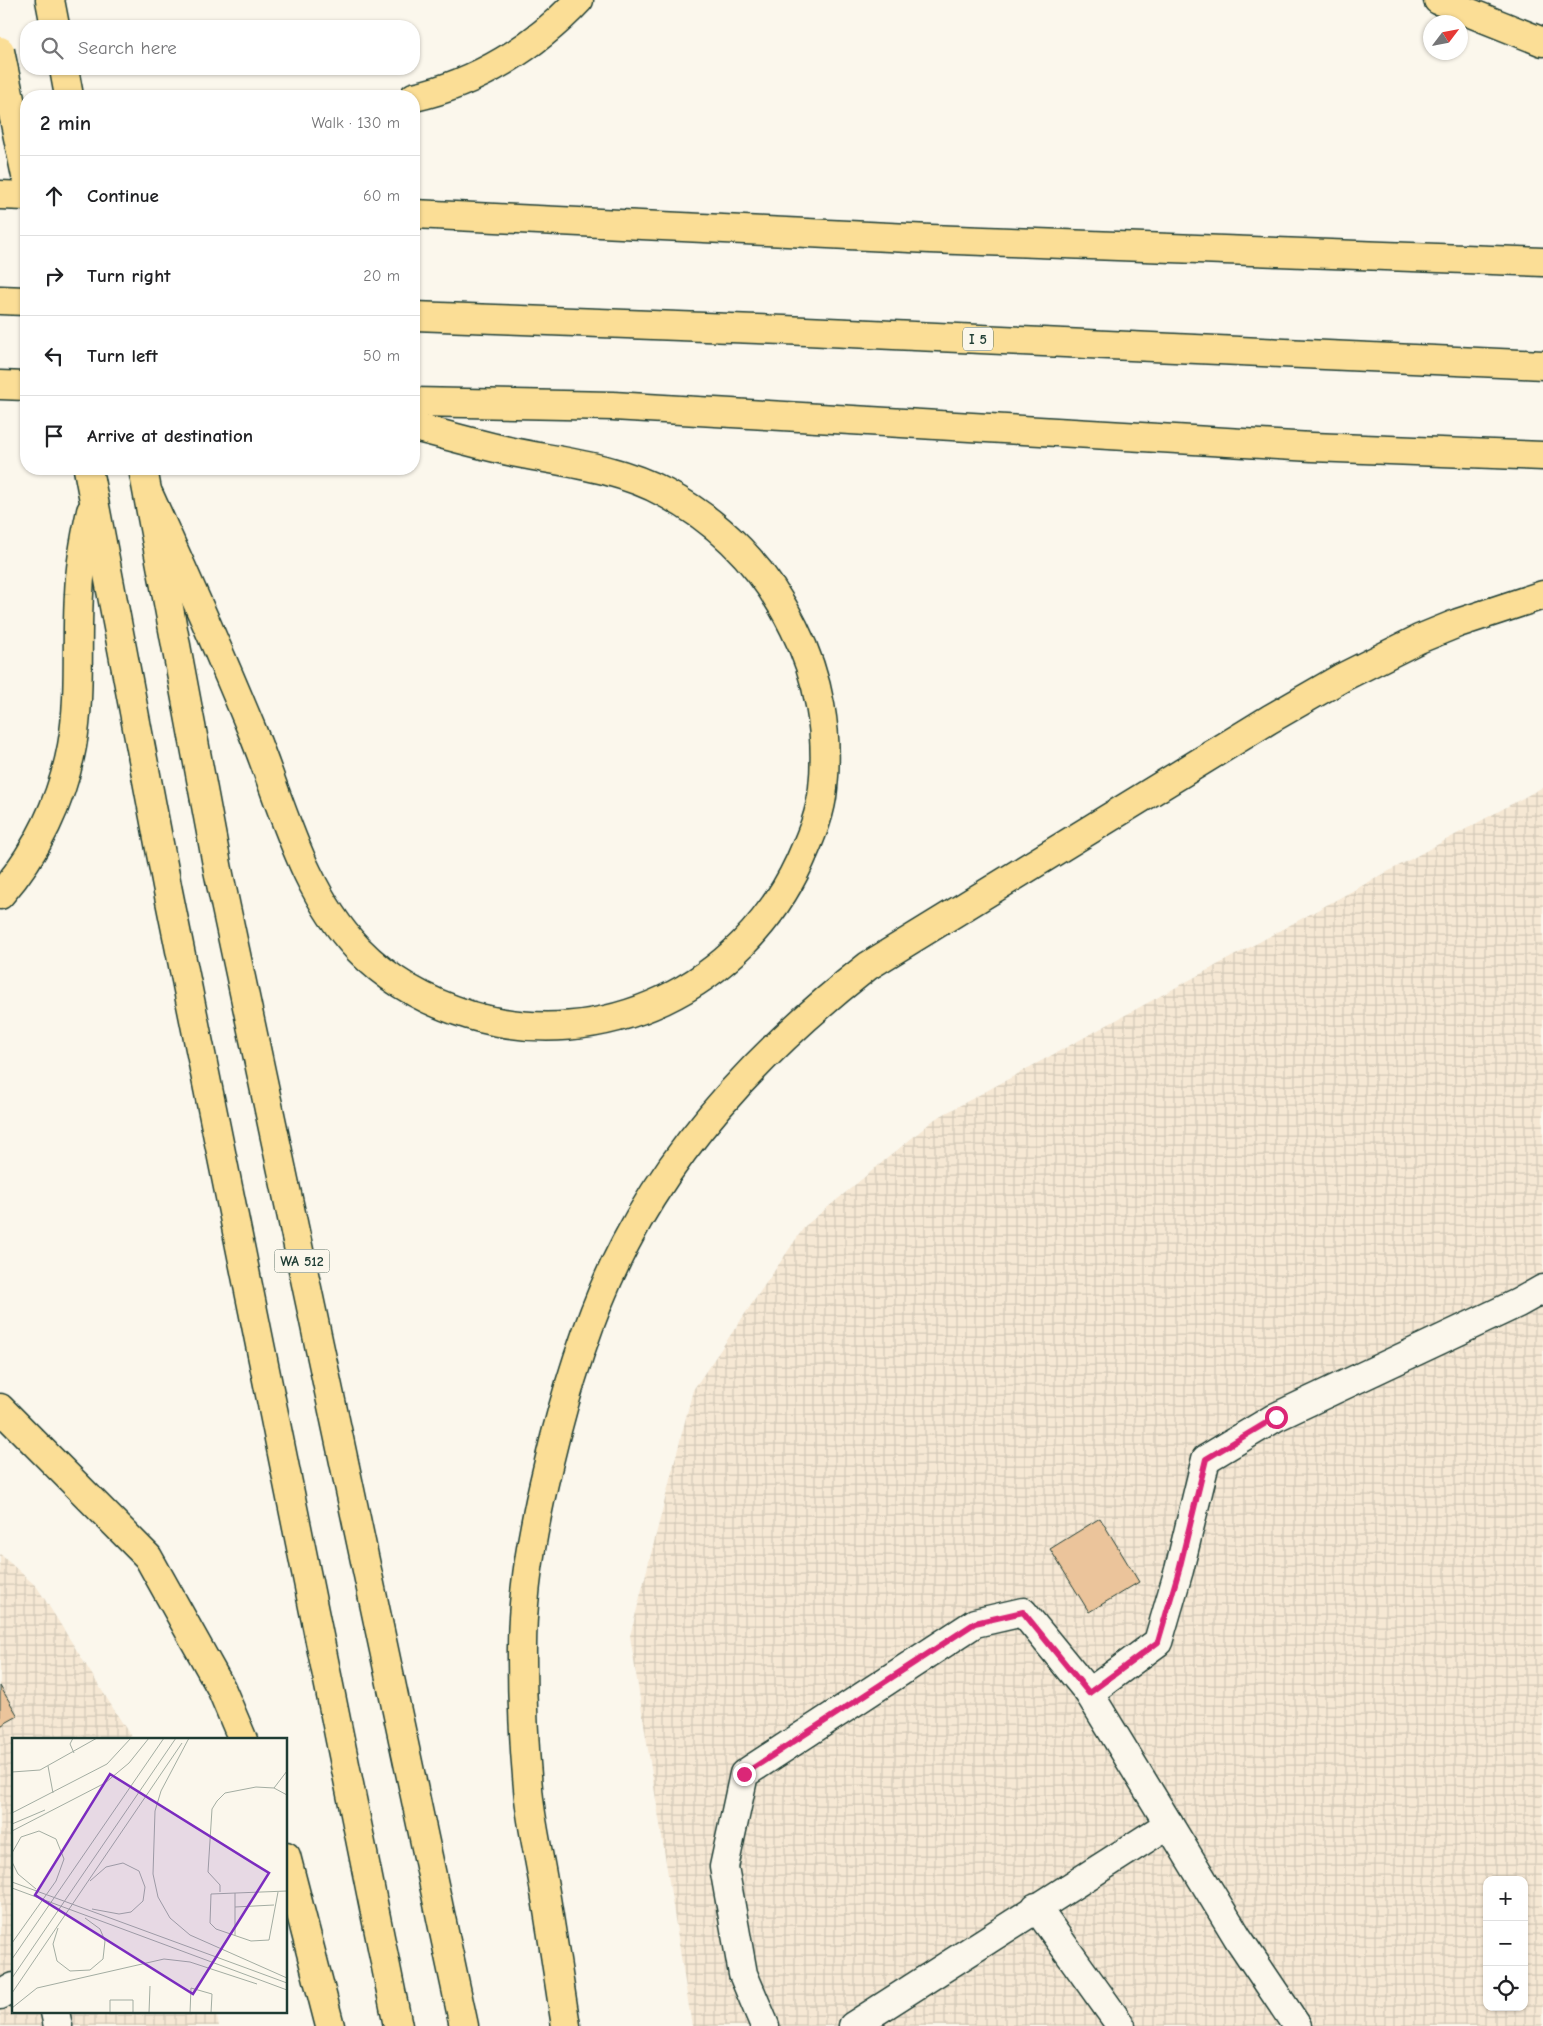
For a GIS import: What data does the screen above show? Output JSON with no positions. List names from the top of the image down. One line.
{"streets":{"highway":["I 5","WA 512"]},"north":"top right","page":{"search":"Search here","heading":["2 min","Walk · 130 m"],"list":[["Continue","60 m"],["Turn right","20 m"],["Turn left","50 m"],"Arrive at destination"],"map_buttons":["+","−"]}}
